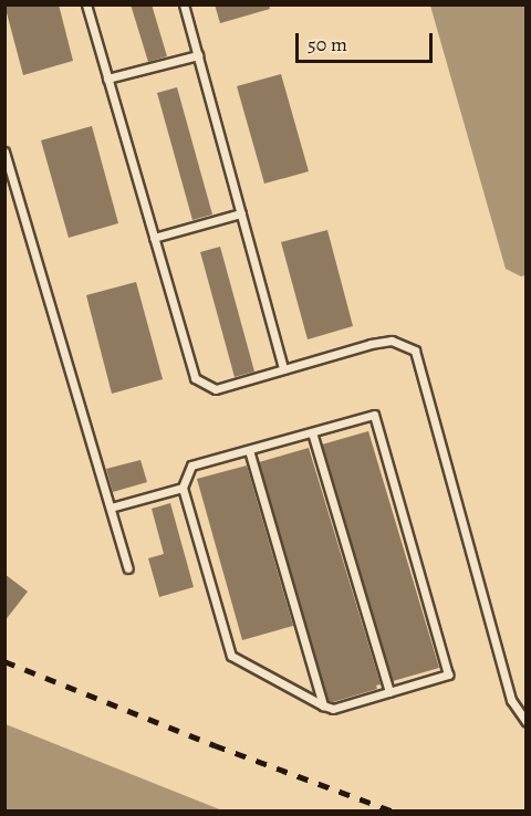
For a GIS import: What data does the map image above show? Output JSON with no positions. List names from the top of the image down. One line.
{"scale_bar":"50 m"}
